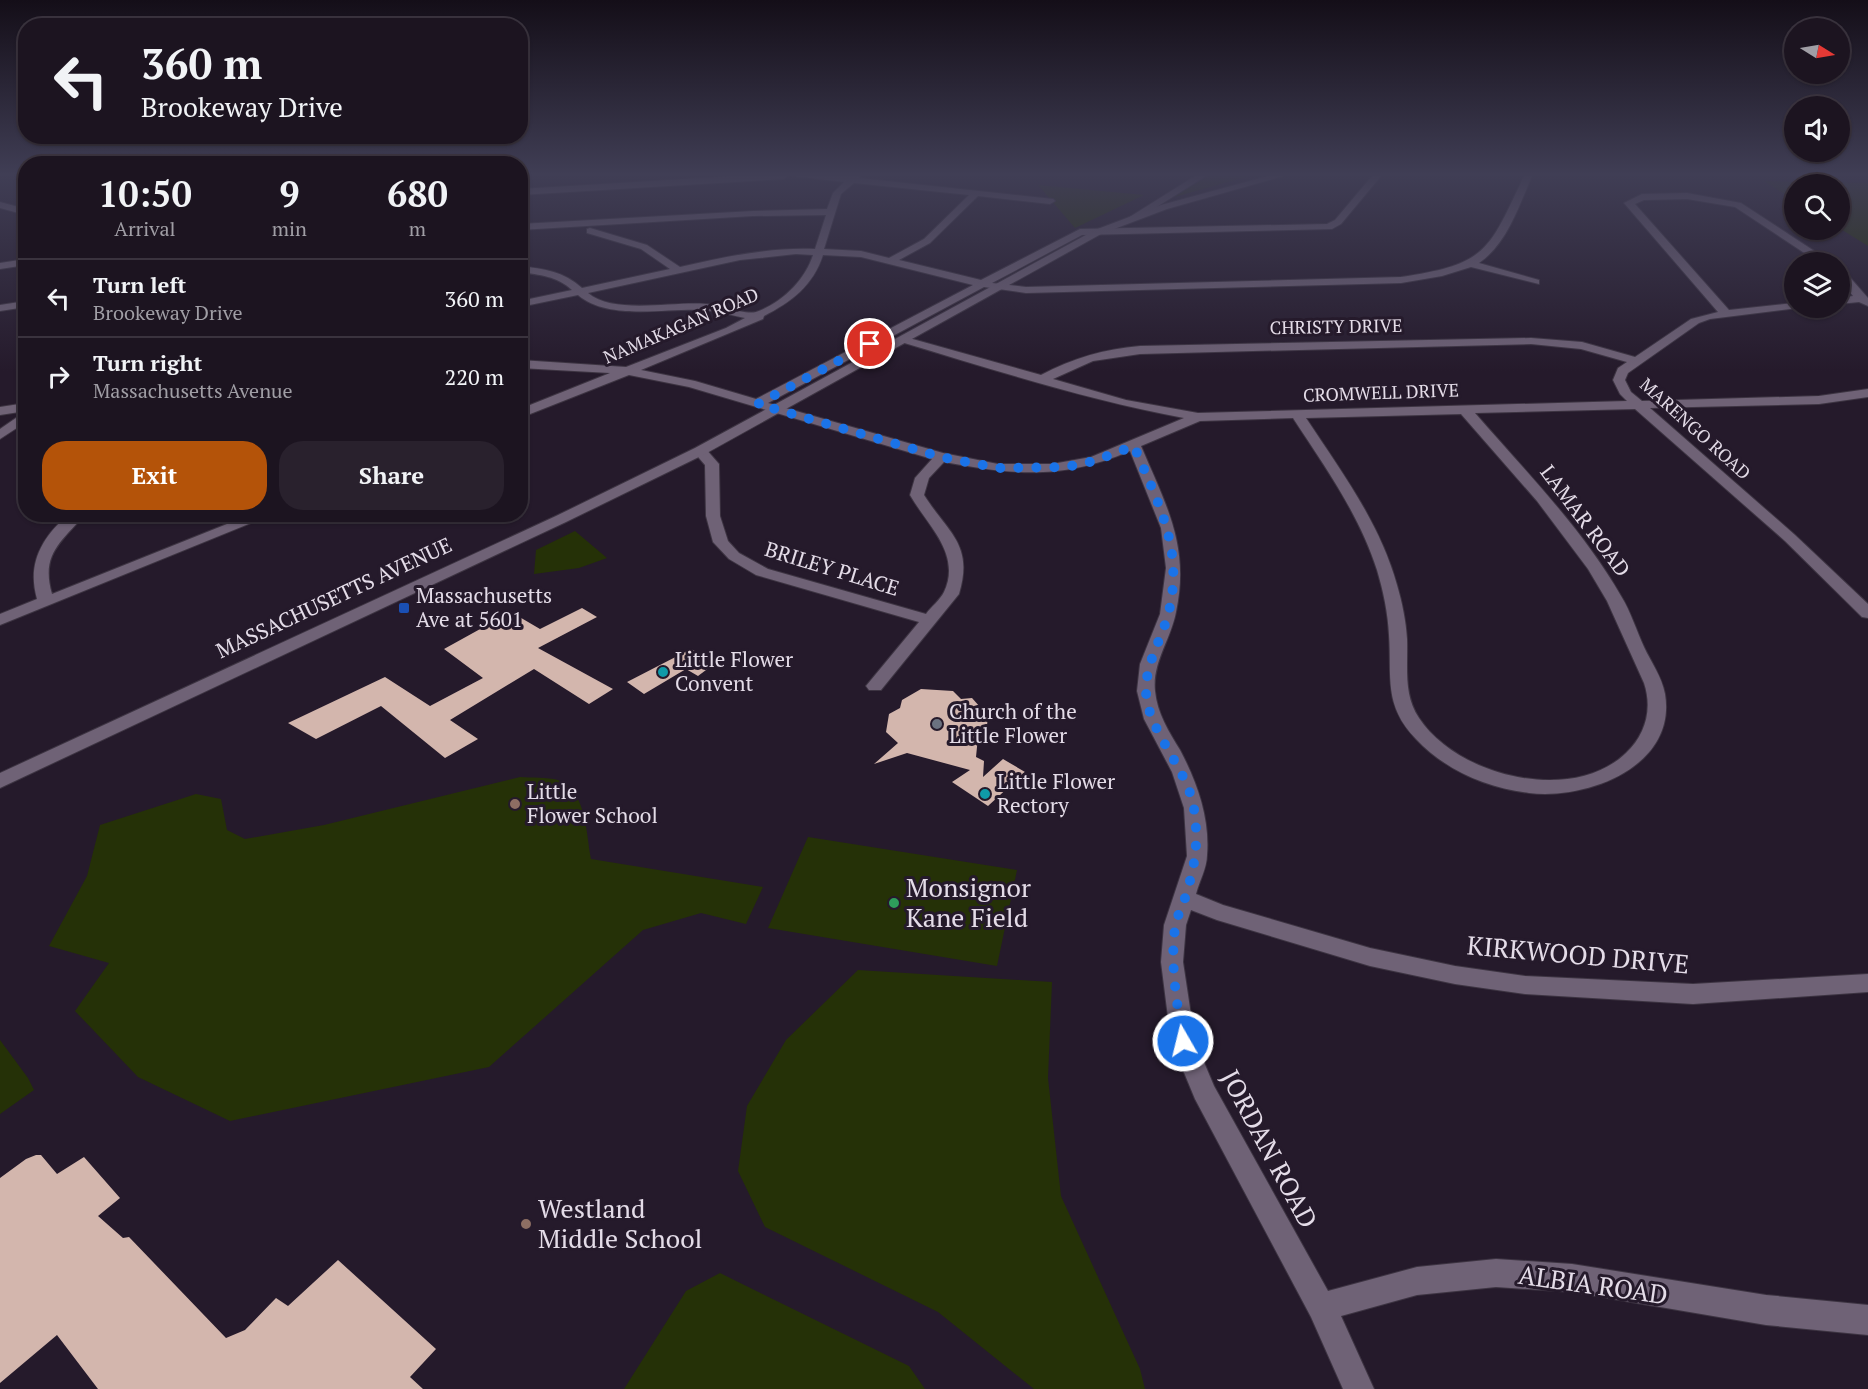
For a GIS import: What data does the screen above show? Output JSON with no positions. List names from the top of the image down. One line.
{"streets":{"street":["NAMAKAGAN ROAD","CHRISTY DRIVE","CROMWELL DRIVE","MARENGO ROAD","LAMAR ROAD","BRILEY PLACE","MASSACHUSETTS AVENUE","KIRKWOOD DRIVE","JORDAN ROAD","ALBIA ROAD"]},"crossings":[["CHRISTY DRIVE","CROMWELL DRIVE"],["CHRISTY DRIVE","MARENGO ROAD"],["CROMWELL DRIVE","MARENGO ROAD"],["CROMWELL DRIVE","LAMAR ROAD"],["CROMWELL DRIVE","MASSACHUSETTS AVENUE"],["BRILEY PLACE","MASSACHUSETTS AVENUE"],["KIRKWOOD DRIVE","JORDAN ROAD"],["JORDAN ROAD","ALBIA ROAD"]],"places":{"transit":["Massachusetts Ave at 5601"],"other":["Little Flower Convent","Church of the Little Flower","Little Flower Rectory","Little Flower School","Monsignor Kane Field","Westland Middle School"]},"north":"right","page":{"turn":["360 m","Brookeway Drive"],"eta":["10:50","Arrival","9","min","680","m"],"list":[{"name":"Turn left","note":"Brookeway Drive","value":"360 m"},{"name":"Turn right","note":"Massachusetts Avenue","value":"220 m"}],"buttons":["Exit","Share"]}}
